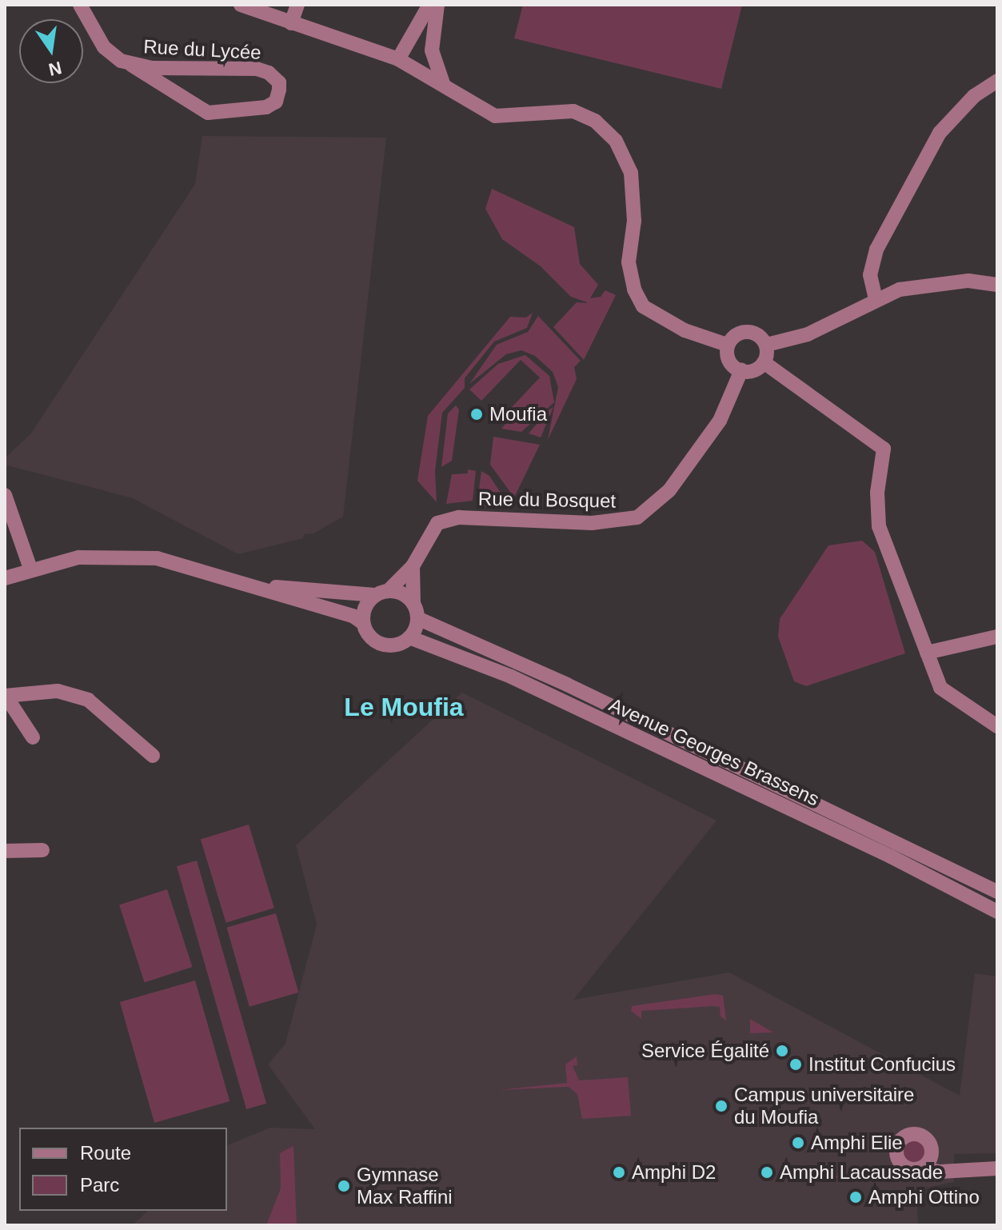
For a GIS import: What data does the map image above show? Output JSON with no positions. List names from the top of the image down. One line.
{"streets":{"street":["Rue du Lycée","Rue du Bosquet","Avenue Georges Brassens"]},"crossings":[["Rue du Bosquet","Avenue Georges Brassens"]],"districts":["Le Moufia"],"places":["Moufia","Service Égalité","Institut Confucius","Campus universitaire du Moufia","Amphi Elie","Amphi D2","Amphi Lacaussade","Gymnase Max Raffini","Amphi Ottino"],"legend":["Route","Parc"],"north":"bottom"}
